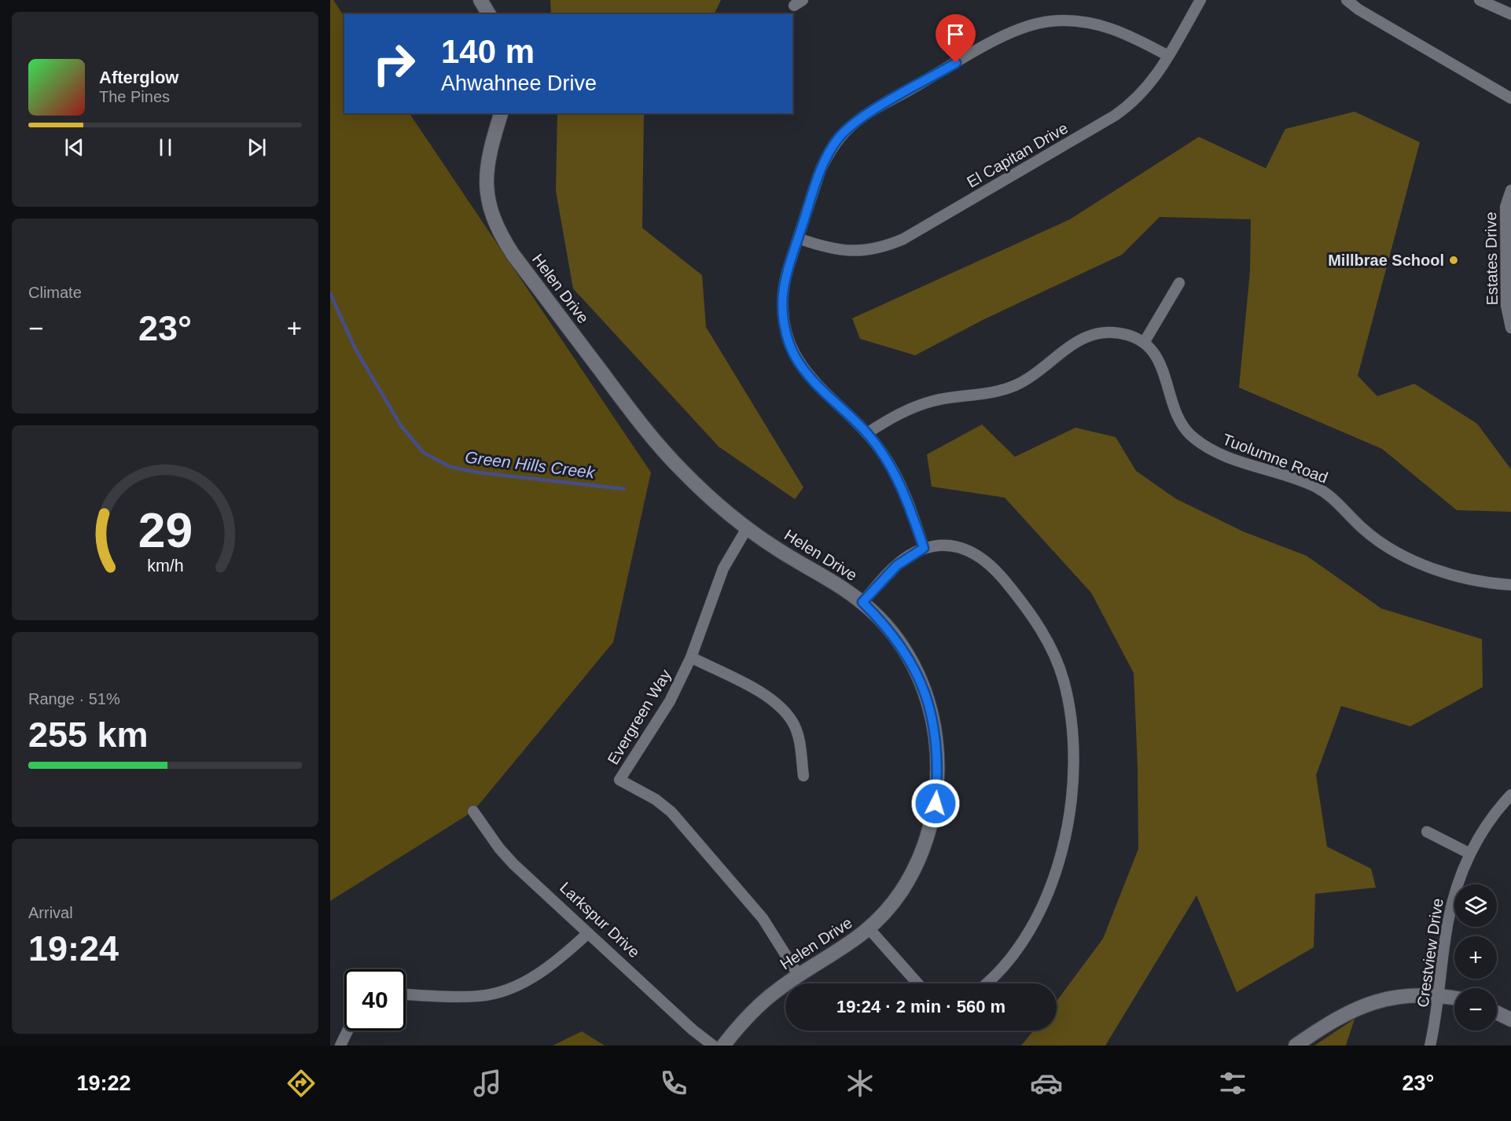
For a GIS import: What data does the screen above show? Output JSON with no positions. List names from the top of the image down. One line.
{"streets":{"street":["El Capitan Drive","Estates Drive","Helen Drive","Tuolumne Road","Evergreen Way","Larkspur Drive","Crestview Drive"]},"crossings":[["Helen Drive","Evergreen Way"]],"water":["Green Hills Creek"],"places":["Millbrae School"],"page":{"turn":["140 m","Ahwahnee Drive"],"song":["Afterglow","The Pines"],"tile":["Climate",["Range · 51%","255 km"],["Arrival","19:24"]],"heat":["−","23°","+"],"map_buttons":["+","−"],"limit":"40","trip":"19:24 · 2 min · 560 m","tabs":["19:22","23°"],"gauge":["29","km/h"]}}
